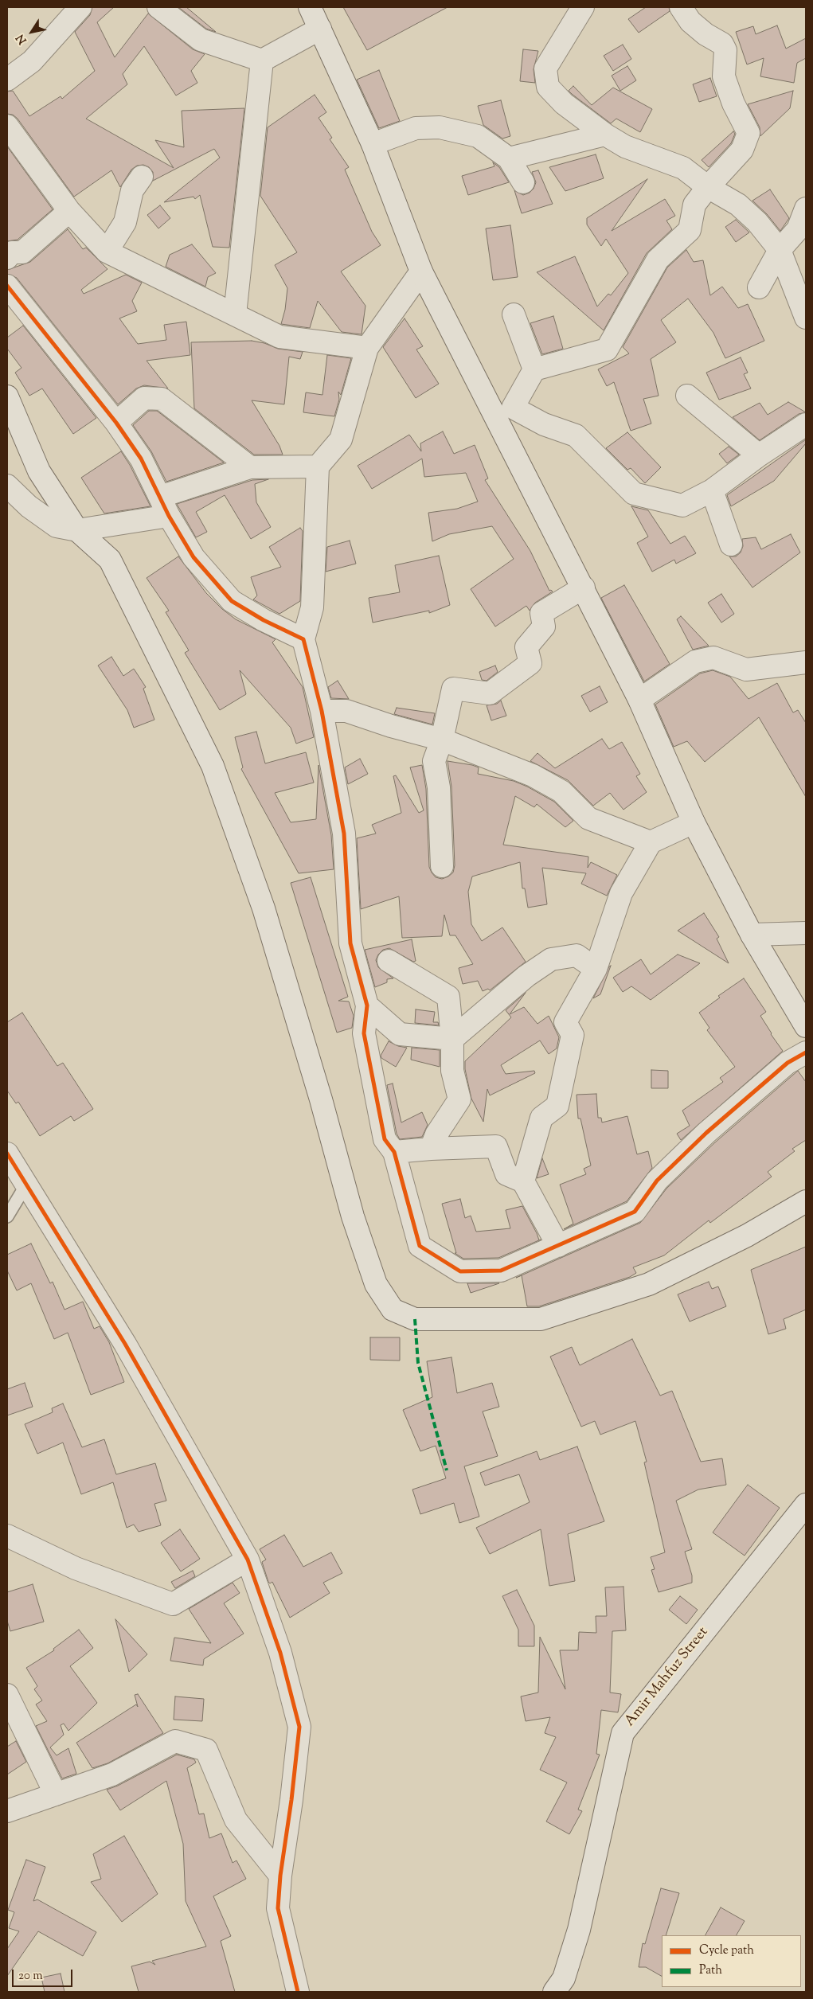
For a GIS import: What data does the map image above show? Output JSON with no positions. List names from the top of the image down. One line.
{"streets":{"street":["Amir Mahfuz Street"]},"legend":["Cycle path","Path"],"scale_bar":"20 m","north":"bottom left"}
